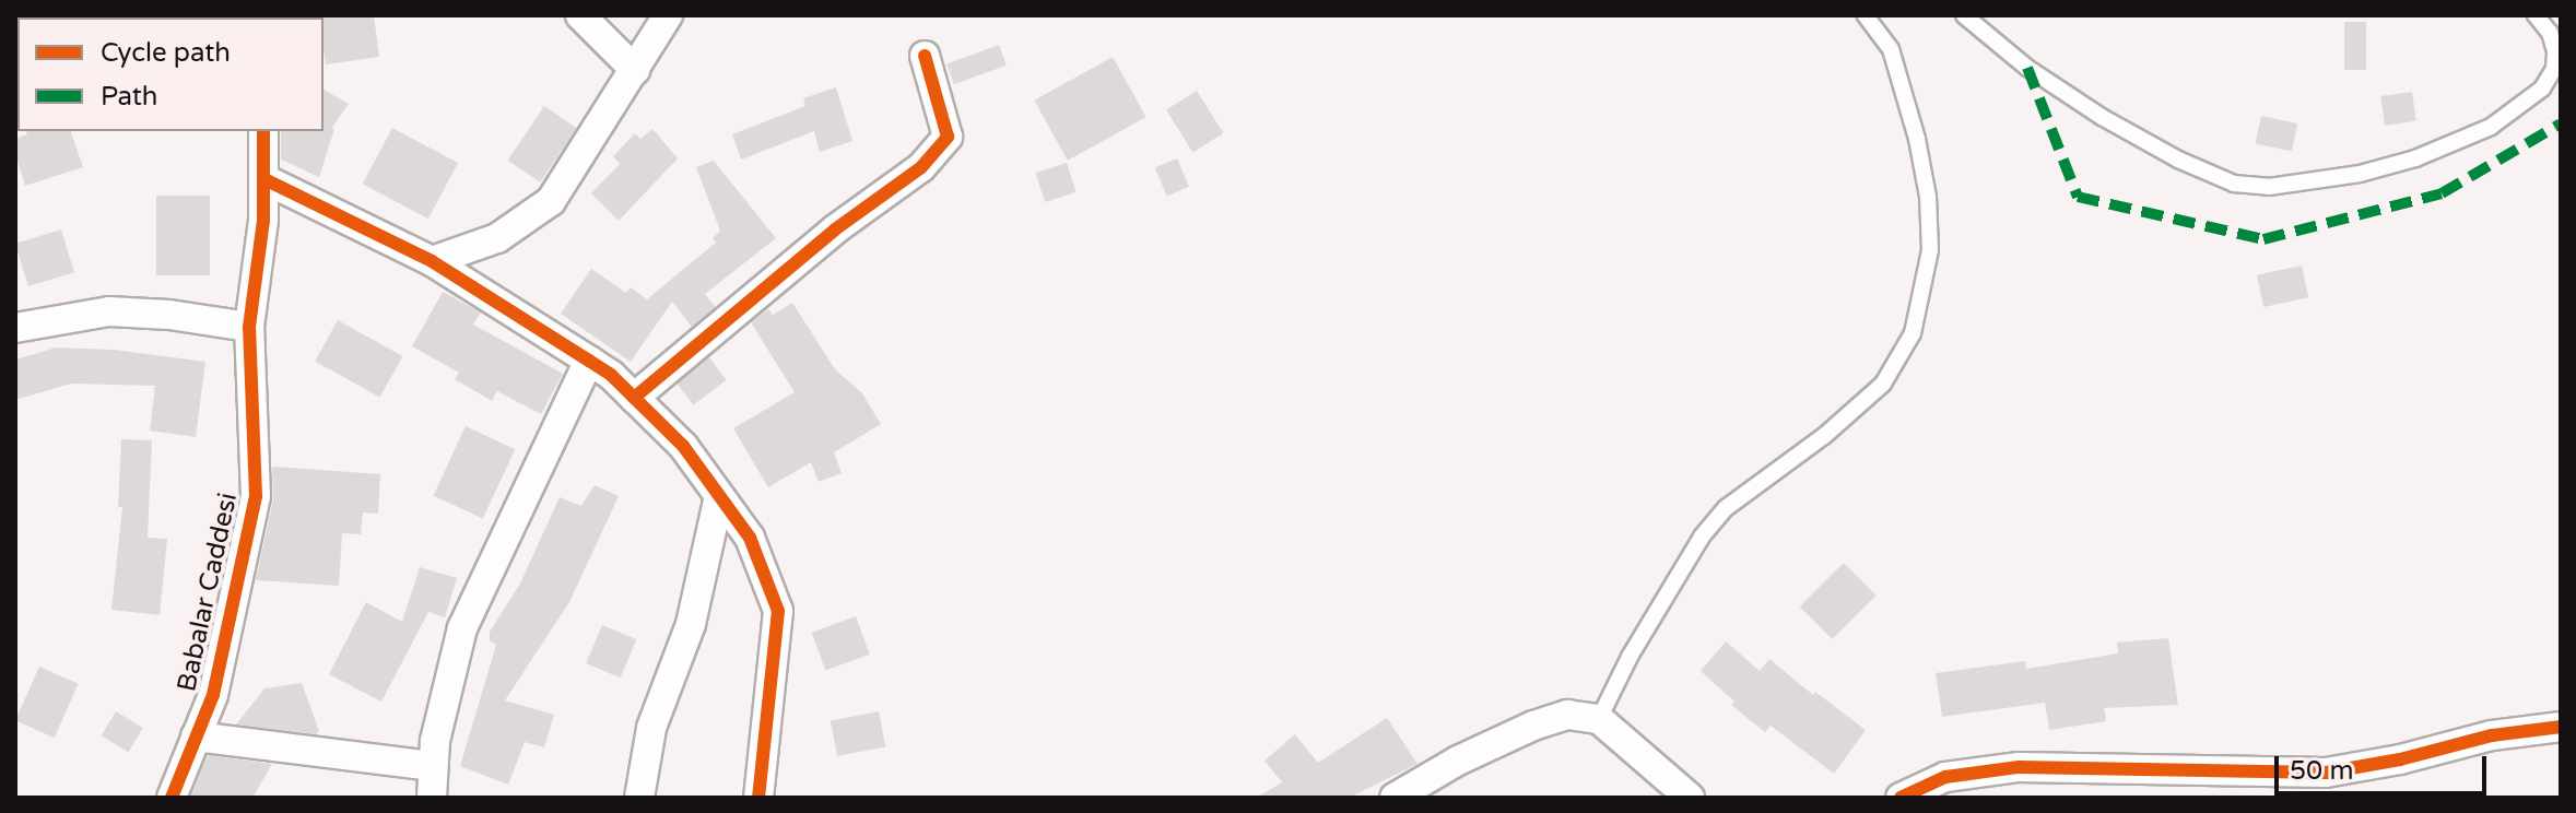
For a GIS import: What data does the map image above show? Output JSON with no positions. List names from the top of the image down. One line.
{"streets":{"street":["Babalar Caddesi"]},"legend":["Cycle path","Path"],"scale_bar":"50 m"}
